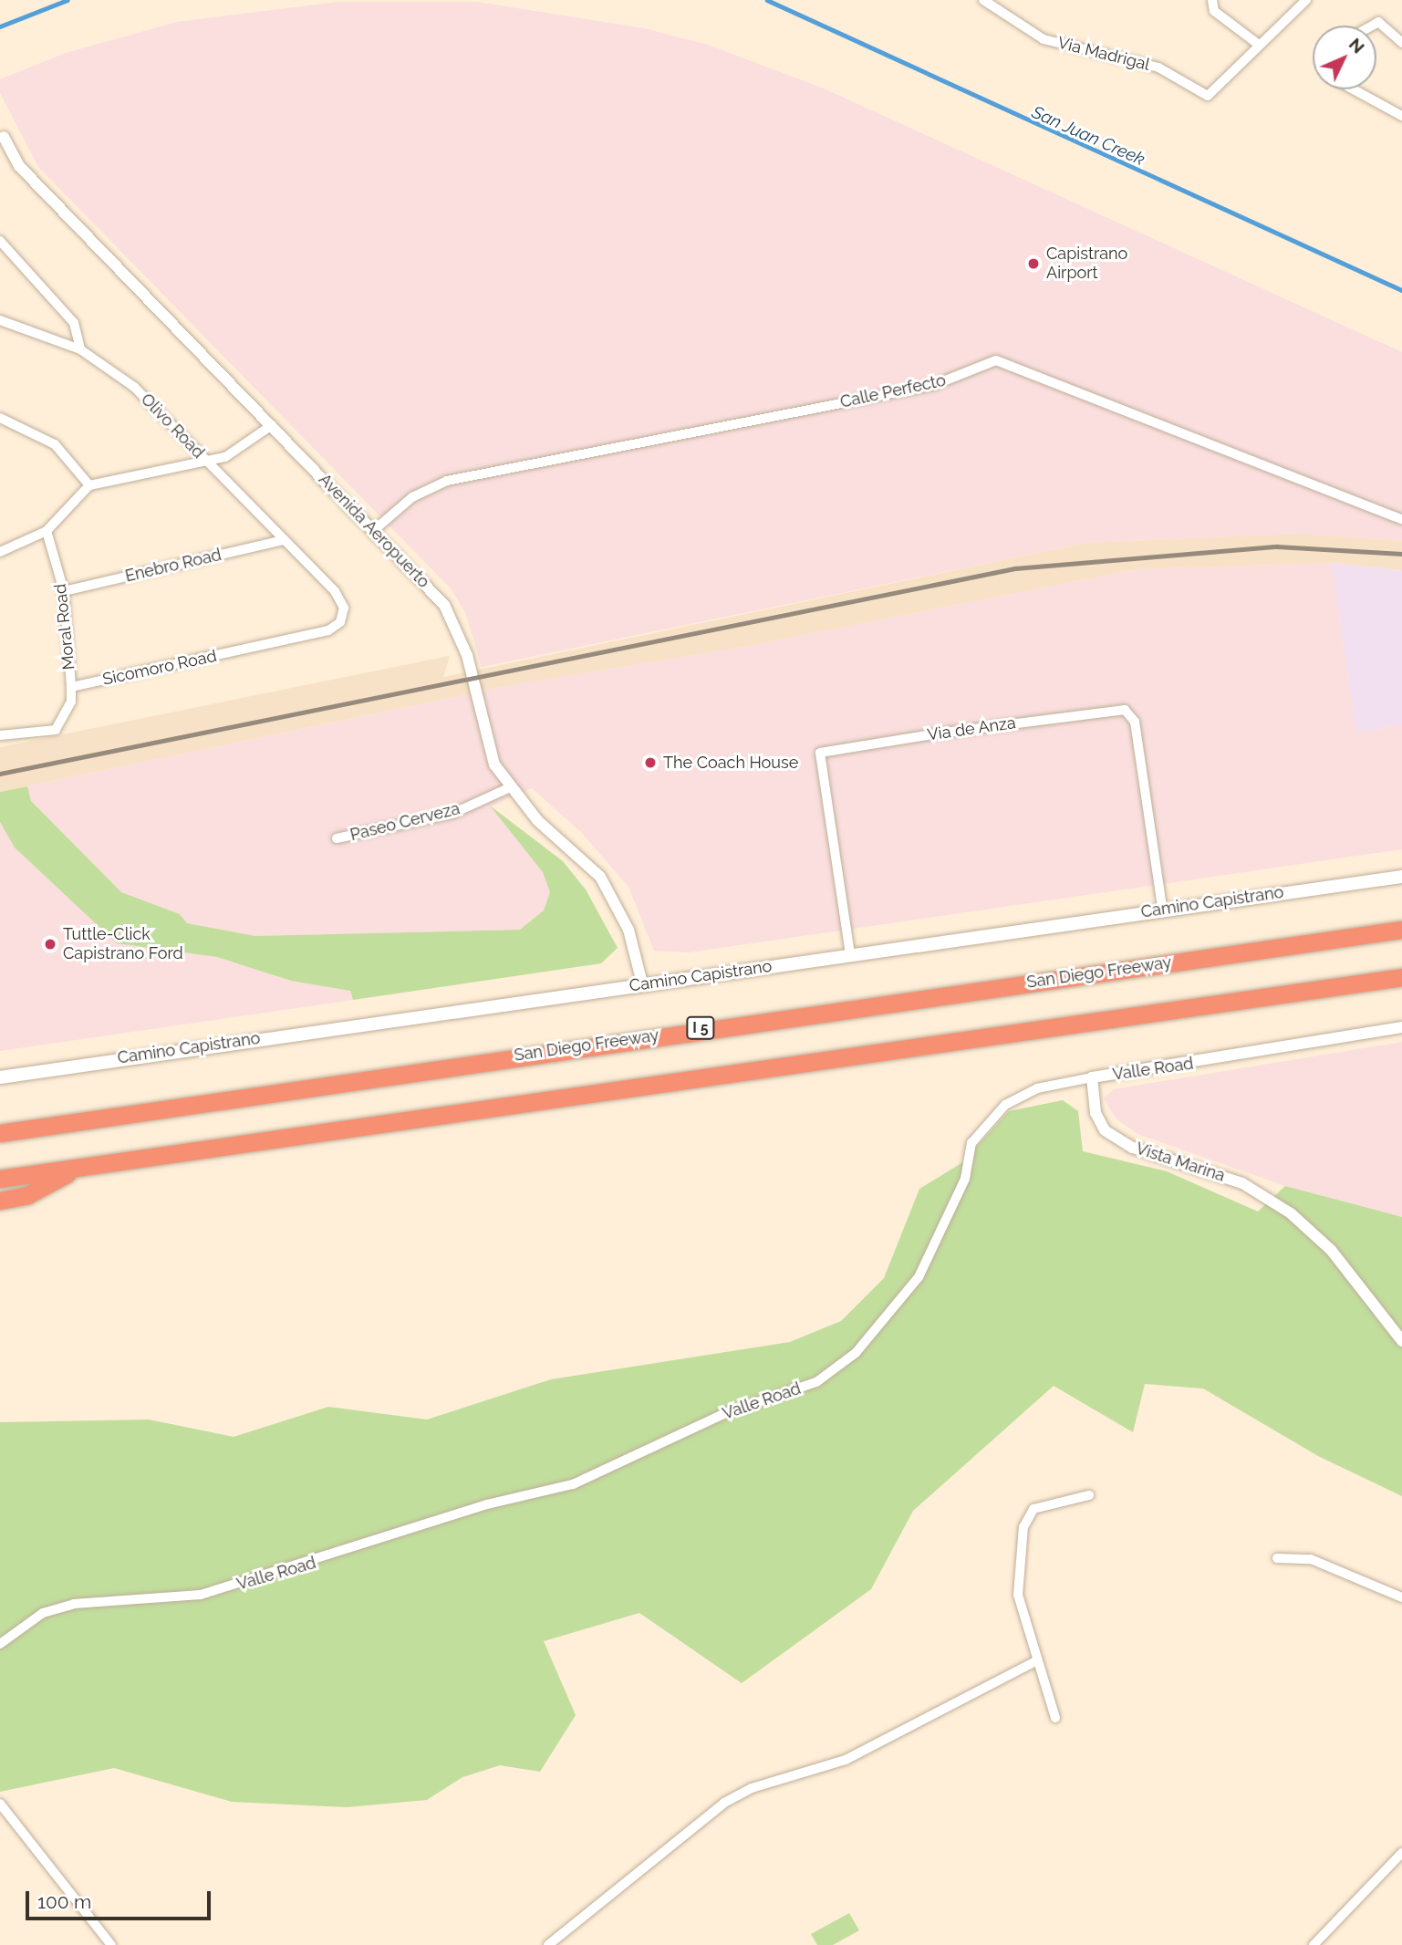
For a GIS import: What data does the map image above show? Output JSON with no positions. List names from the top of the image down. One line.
{"streets":{"highway":["San Diego Freeway","I 5"],"main road":["Camino Capistrano"],"street":["Via Madrigal","Calle Perfecto","Olivo Road","Avenida Aeropuerto","Enebro Road","Moral Road","Sicomoro Road","Via de Anza","Paseo Cerveza","Valle Road","Vista Marina"]},"crossings":[["Calle Perfecto","Avenida Aeropuerto"],["Olivo Road","Enebro Road"],["Olivo Road","Sicomoro Road"],["Avenida Aeropuerto","Paseo Cerveza"],["Avenida Aeropuerto","Camino Capistrano"],["Enebro Road","Moral Road"],["Moral Road","Sicomoro Road"],["Via de Anza","Camino Capistrano"],["Valle Road","Vista Marina"]],"water":["San Juan Creek"],"places":["Capistrano Airport","The Coach House","Tuttle-Click Capistrano Ford"],"scale_bar":"100 m","north":"top right"}
